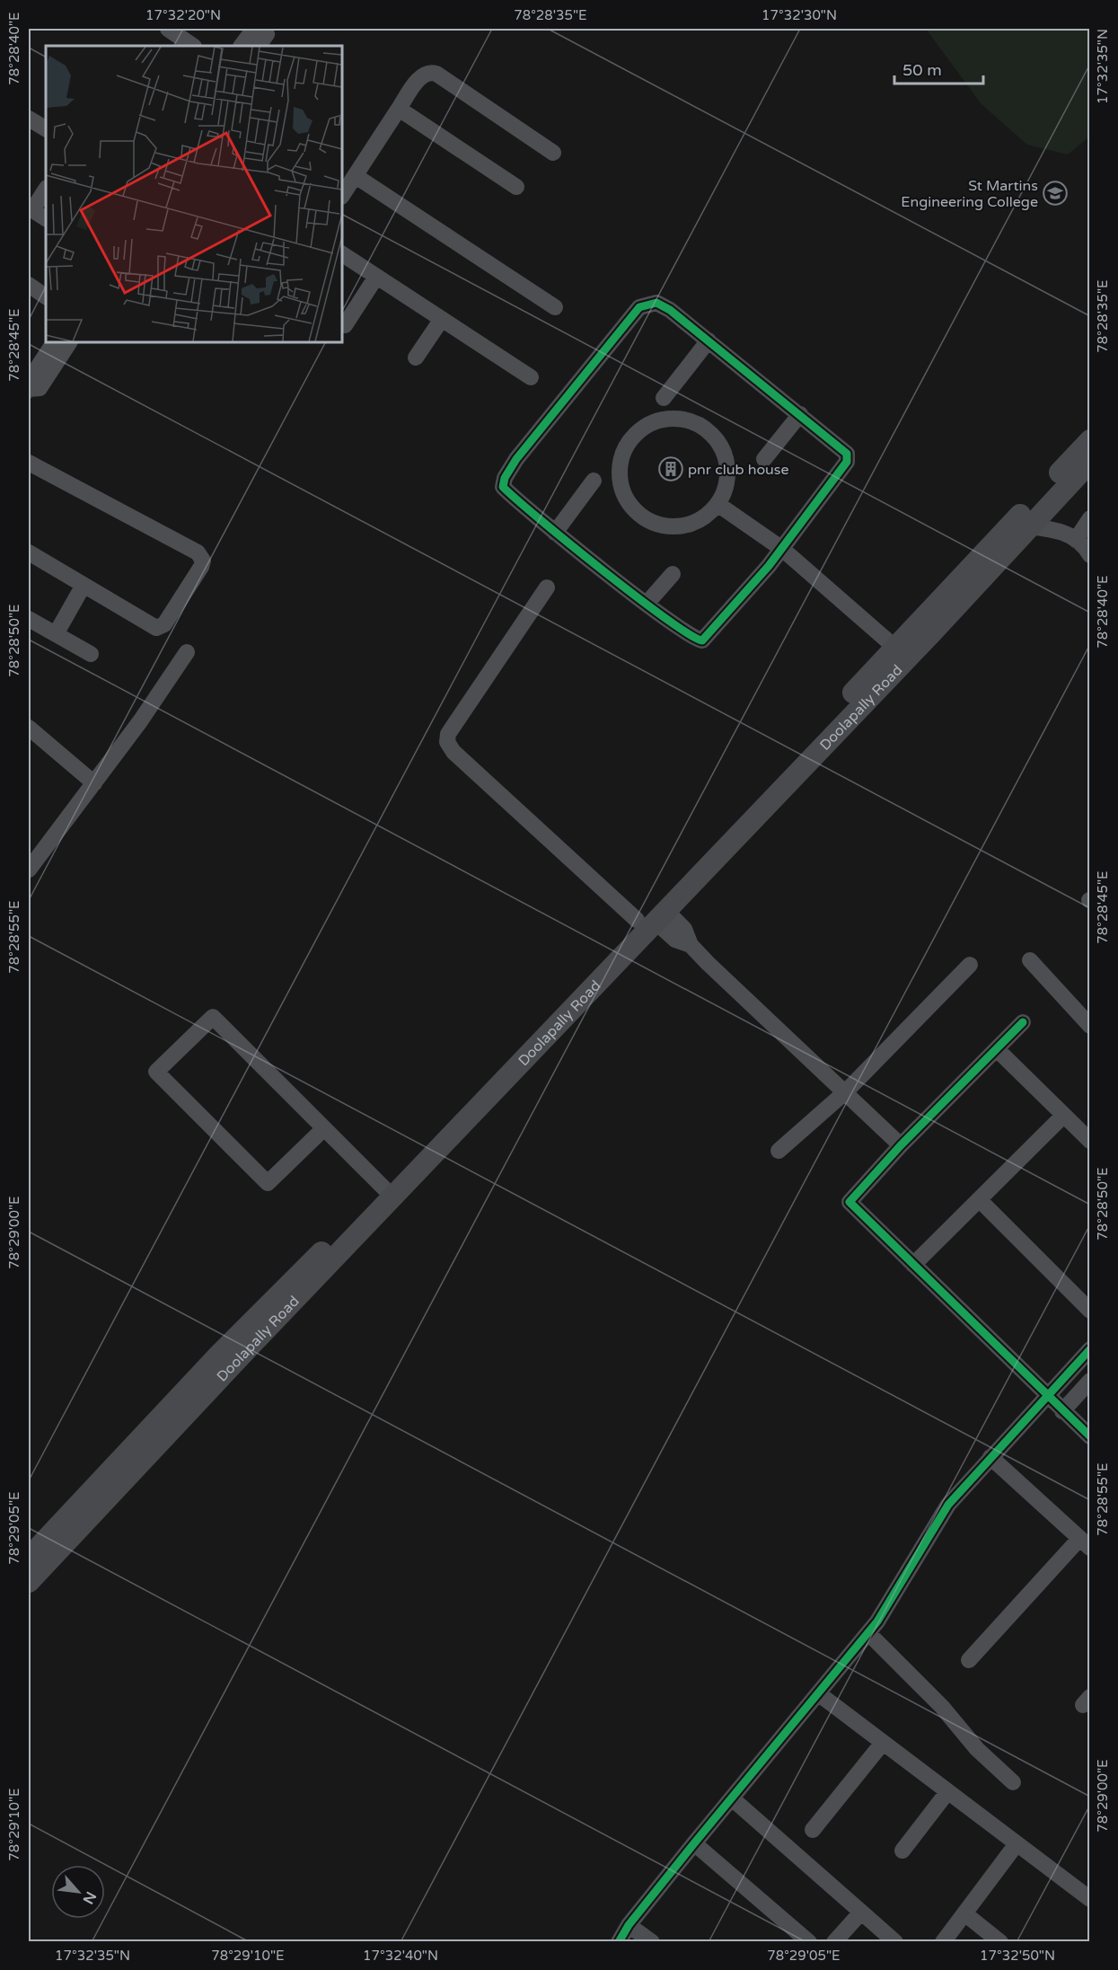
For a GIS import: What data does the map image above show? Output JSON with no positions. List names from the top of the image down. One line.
{"streets":{"main road":["Doolapally Road"]},"places":{"school or university":["St Martins Engineering College"],"building":["pnr club house"]},"scale_bar":"50 m","north":"bottom right","coordinates":["17°32'20\"N","78°28'35\"E","17°32'30\"N","78°28'40\"E","17°32'35\"N","78°28'45\"E","78°28'50\"E","78°28'55\"E","78°29'00\"E","78°29'05\"E","78°29'10\"E","17°32'40\"N","17°32'50\"N"]}
